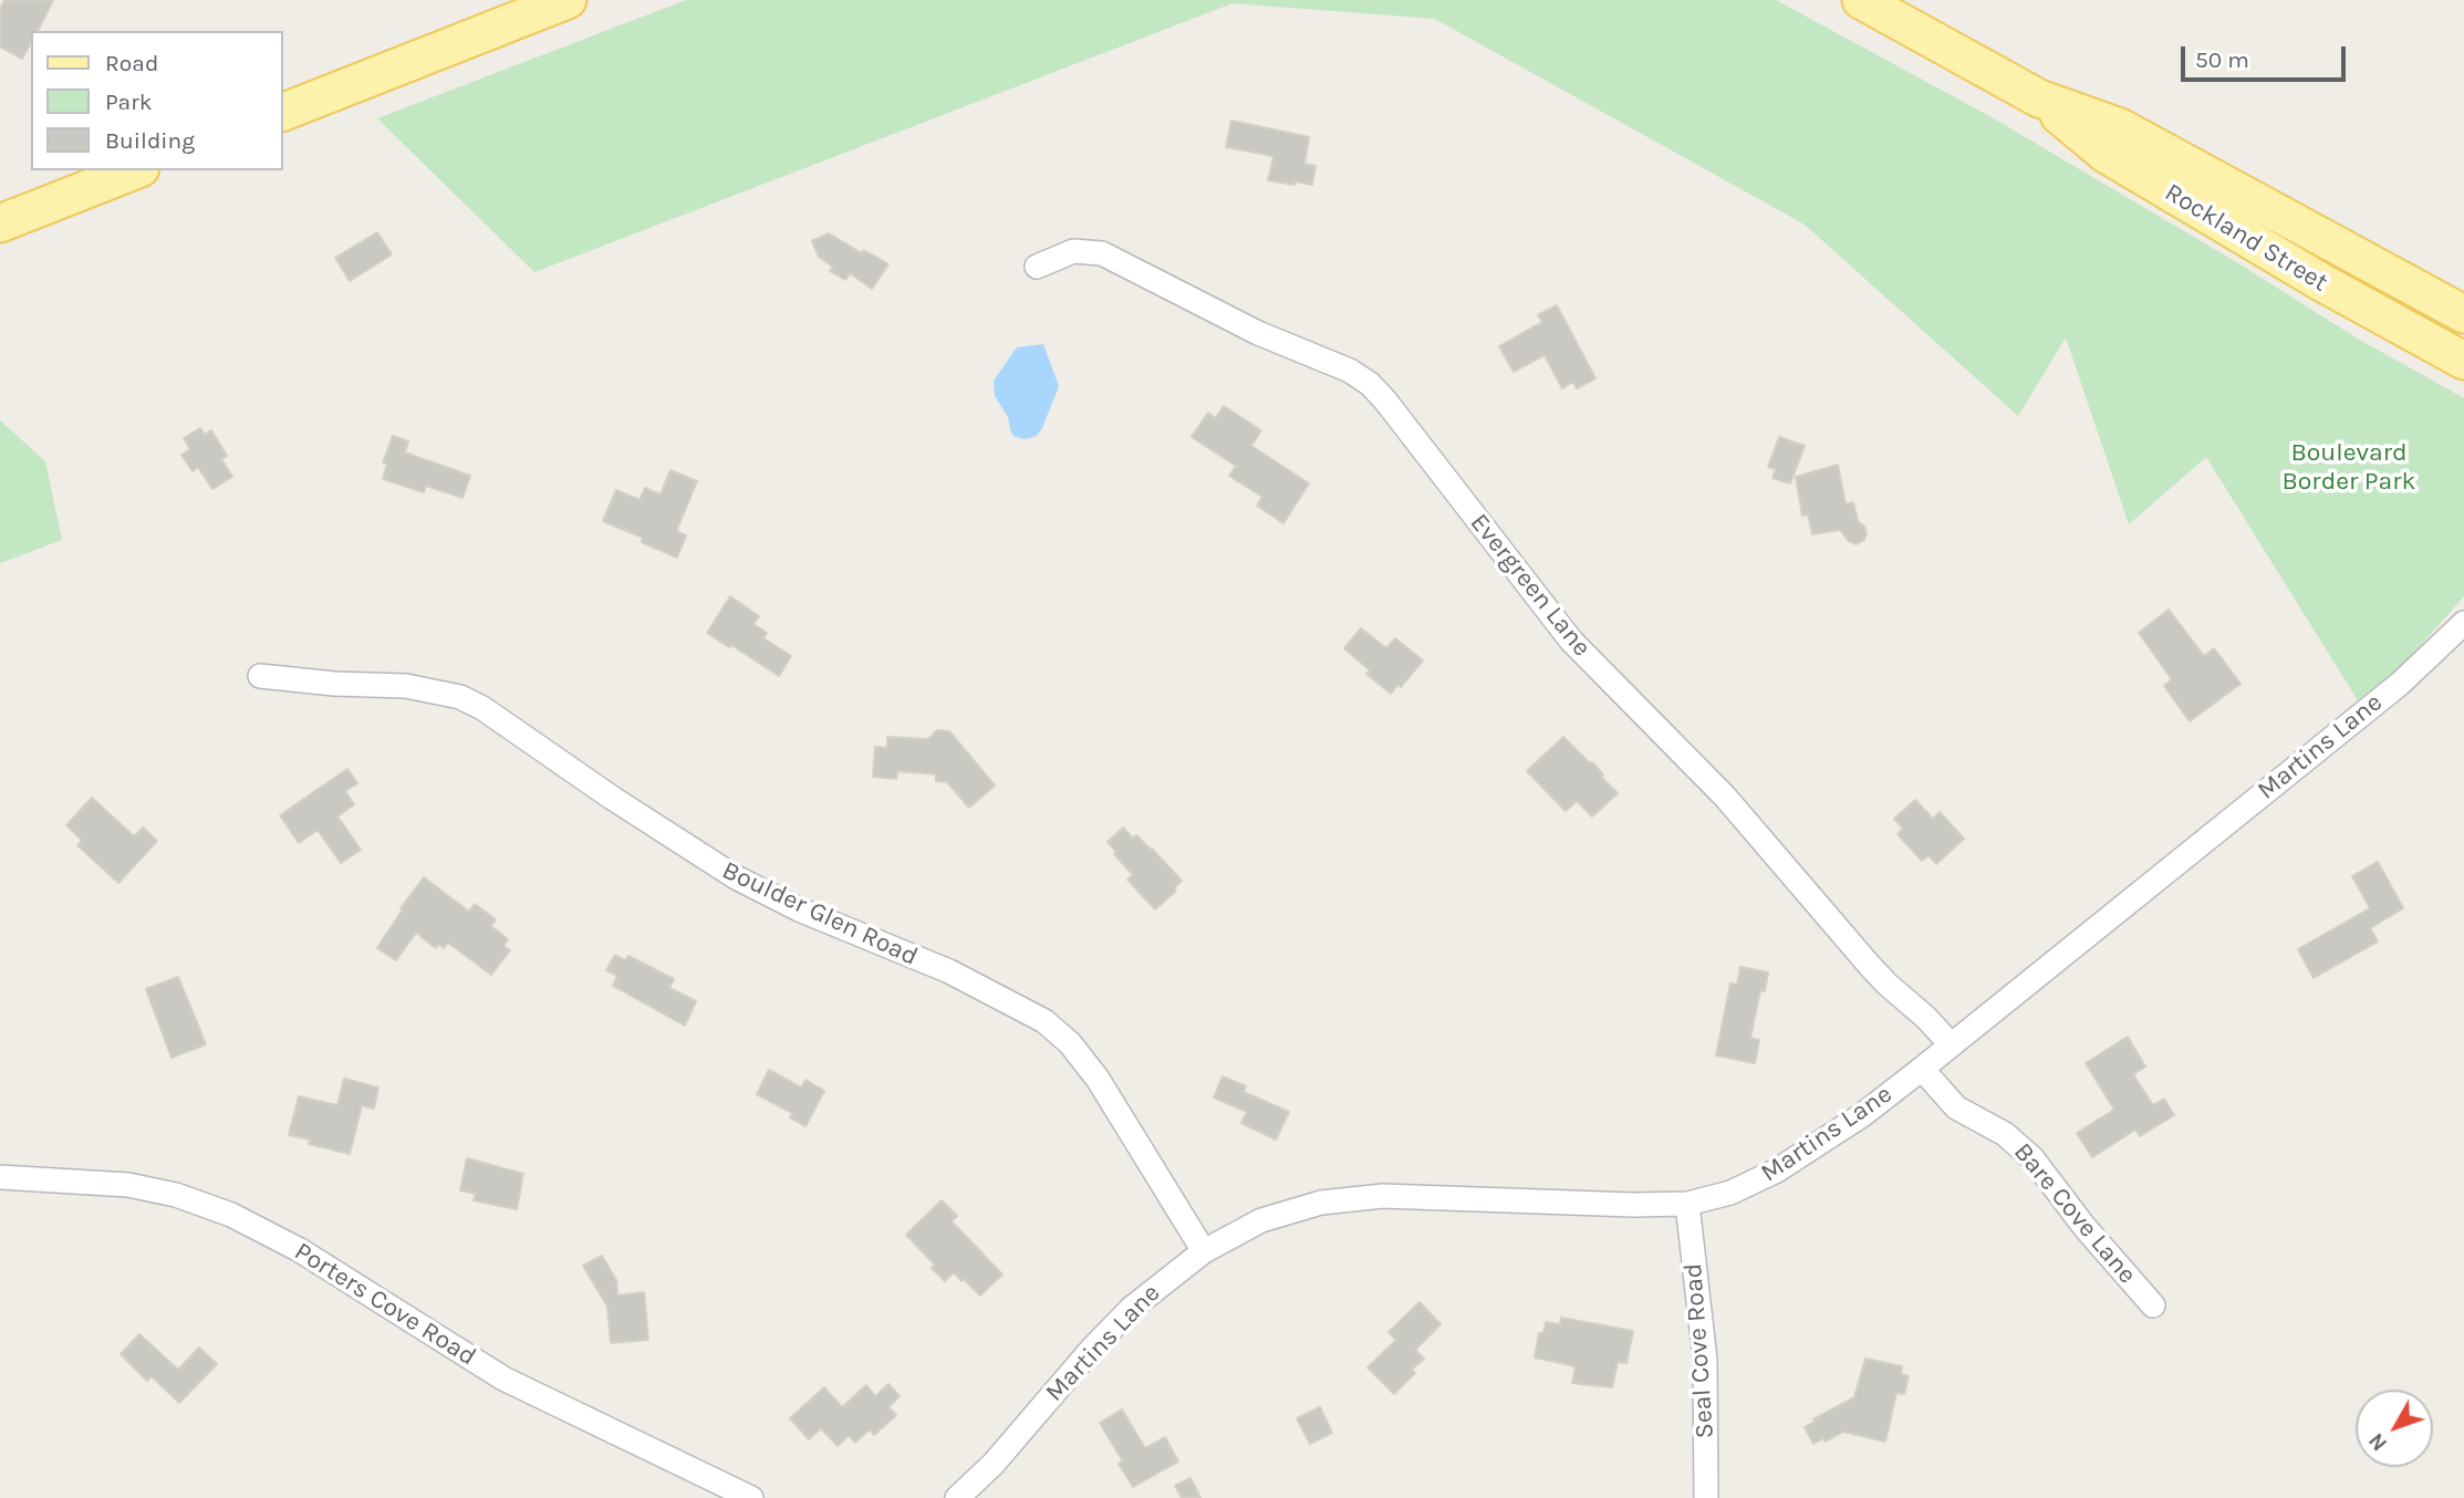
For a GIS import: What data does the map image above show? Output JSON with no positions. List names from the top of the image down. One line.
{"streets":{"main road":["Rockland Street"],"street":["Evergreen Lane","Martins Lane","Boulder Glen Road","Bare Cove Lane","Porters Cove Road","Seal Cove Road"]},"crossings":[["Evergreen Lane","Martins Lane"],["Martins Lane","Boulder Glen Road"],["Martins Lane","Bare Cove Lane"],["Martins Lane","Seal Cove Road"]],"parks":["Boulevard Border Park"],"legend":["Road","Park","Building"],"scale_bar":"50 m","north":"bottom left"}
